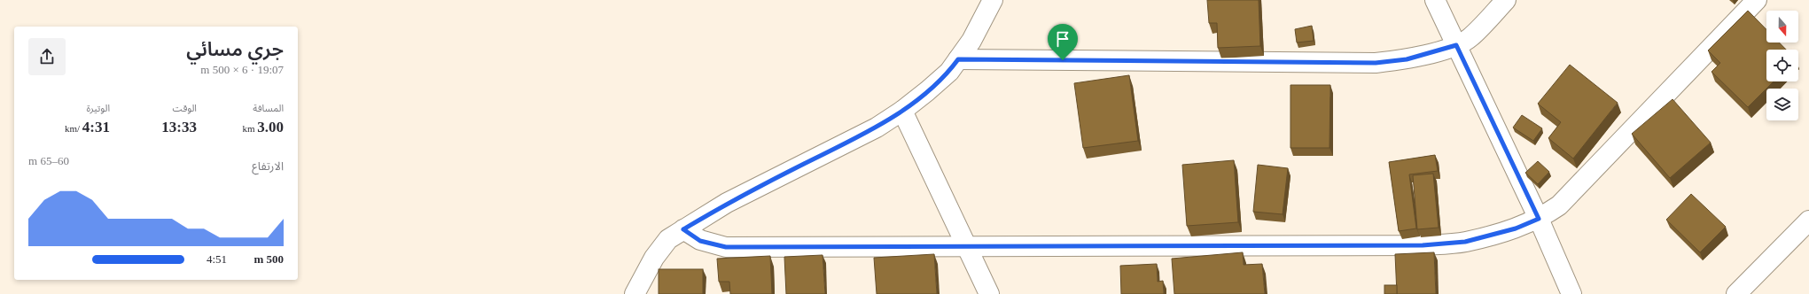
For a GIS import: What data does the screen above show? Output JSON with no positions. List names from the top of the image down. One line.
{"north":"bottom","page":{"heading":["جري مسائي","19:07 · 6 × 500 m"],"stats":[["المسافة","3.00 km"],["الوقت","13:33"],["الوتيرة","4:31 /km"]],"chart":["الارتفاع","60–65 m"],"list":[{"name":"500 m","note":"4:51"}]}}
